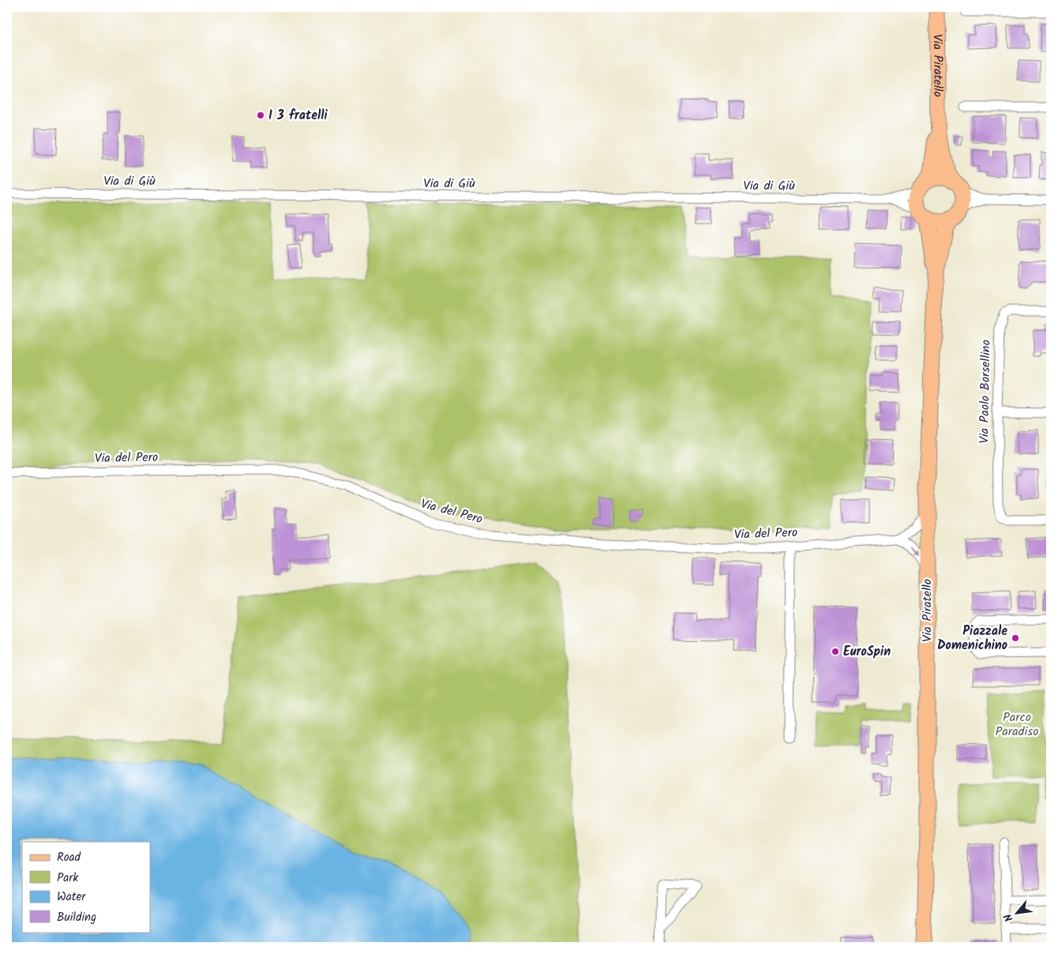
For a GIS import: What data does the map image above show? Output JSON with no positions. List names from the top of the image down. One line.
{"streets":{"main road":["Via Piratello"],"street":["Via di Giù","Via Paolo Borsellino","Via del Pero"]},"crossings":[["Via Piratello","Via di Giù"],["Via Piratello","Via del Pero"]],"parks":["Parco Paradiso"],"places":["I 3 fratelli","Piazzale Domenichino","EuroSpin"],"legend":["Road","Park","Water","Building"],"north":"bottom left"}
